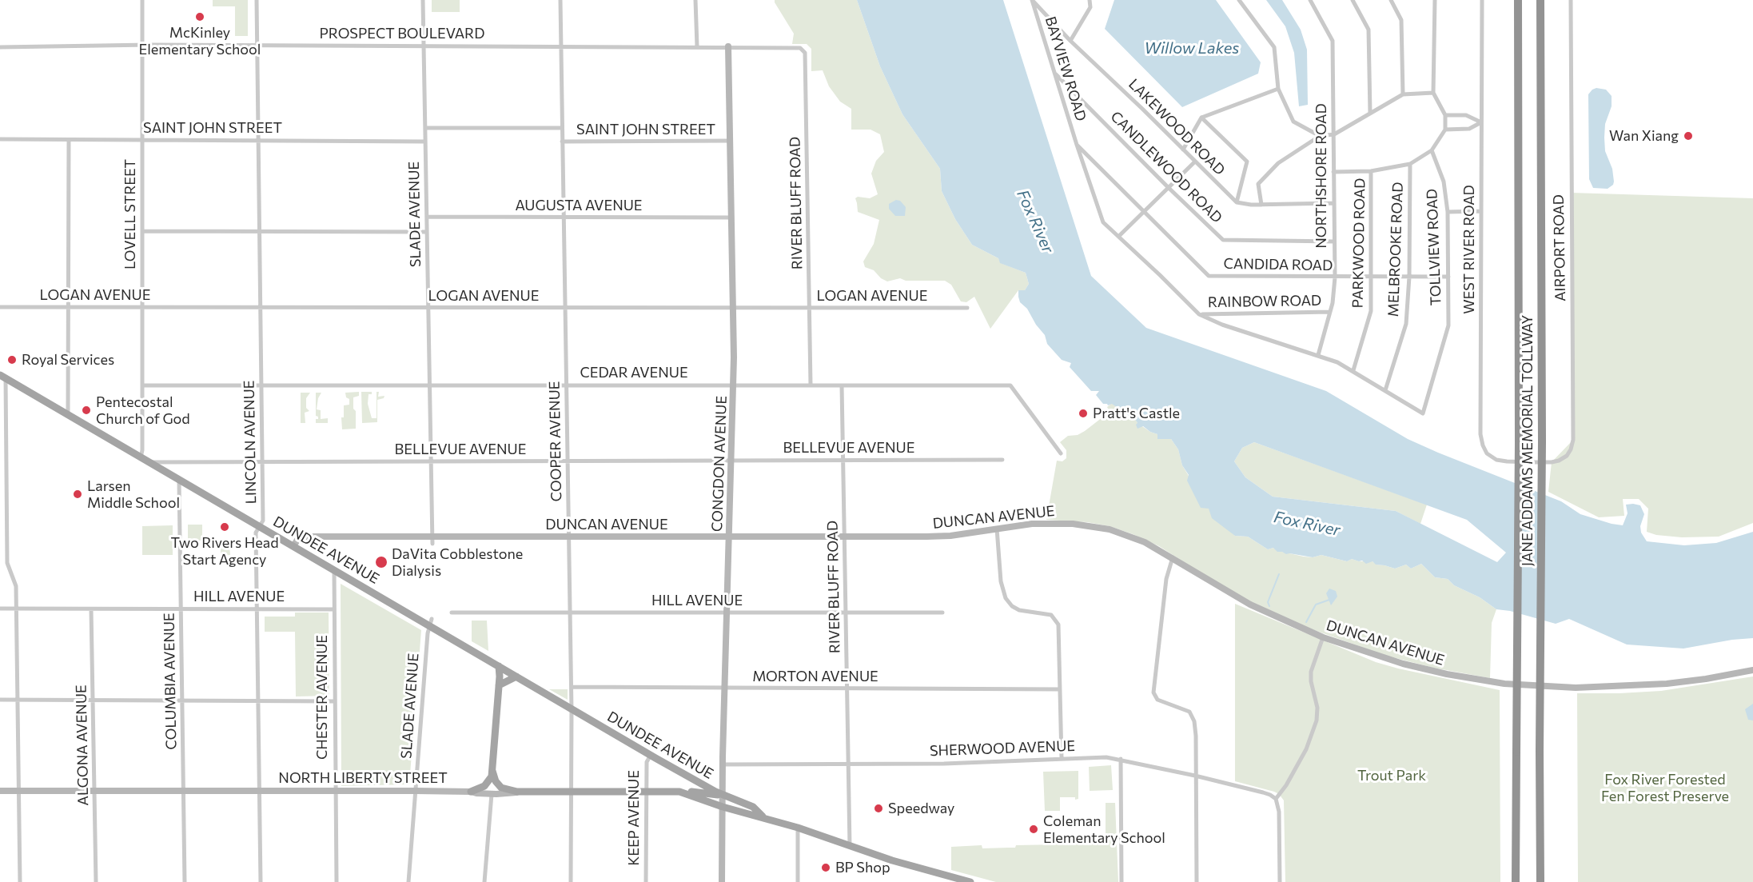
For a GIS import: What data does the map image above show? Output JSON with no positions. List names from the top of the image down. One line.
{"streets":{"highway":["JANE ADDAMS MEMORIAL TOLLWAY"],"main road":["DUNDEE AVENUE","NORTH LIBERTY STREET"],"street":["PROSPECT BOULEVARD","BAYVIEW ROAD","LAKEWOOD ROAD","SAINT JOHN STREET","CANDLEWOOD ROAD","NORTHSHORE ROAD","RIVER BLUFF ROAD","AUGUSTA AVENUE","LOVELL STREET","SLADE AVENUE","PARKWOOD ROAD","TOLLVIEW ROAD","AIRPORT ROAD","MELBROOKE ROAD","WEST RIVER ROAD","CANDIDA ROAD","LOGAN AVENUE","RAINBOW ROAD","CEDAR AVENUE","COOPER AVENUE","LINCOLN AVENUE","BELLEVUE AVENUE","CONGDON AVENUE","DUNCAN AVENUE","HILL AVENUE","MORTON AVENUE","COLUMBIA AVENUE","CHESTER AVENUE","ALGONA AVENUE","SHERWOOD AVENUE","KEEP AVENUE"]},"crossings":[["PROSPECT BOULEVARD","RIVER BLUFF ROAD"],["PROSPECT BOULEVARD","LOVELL STREET"],["PROSPECT BOULEVARD","SLADE AVENUE"],["PROSPECT BOULEVARD","COOPER AVENUE"],["PROSPECT BOULEVARD","LINCOLN AVENUE"],["PROSPECT BOULEVARD","CONGDON AVENUE"],["BAYVIEW ROAD","LAKEWOOD ROAD"],["BAYVIEW ROAD","CANDLEWOOD ROAD"],["BAYVIEW ROAD","CANDIDA ROAD"],["BAYVIEW ROAD","RAINBOW ROAD"],["SAINT JOHN STREET","LOVELL STREET"],["SAINT JOHN STREET","SLADE AVENUE"],["SAINT JOHN STREET","COOPER AVENUE"],["SAINT JOHN STREET","LINCOLN AVENUE"],["SAINT JOHN STREET","CONGDON AVENUE"],["CANDLEWOOD ROAD","NORTHSHORE ROAD"],["NORTHSHORE ROAD","CANDIDA ROAD"],["NORTHSHORE ROAD","RAINBOW ROAD"],["RIVER BLUFF ROAD","LOGAN AVENUE"],["RIVER BLUFF ROAD","CEDAR AVENUE"],["RIVER BLUFF ROAD","BELLEVUE AVENUE"],["RIVER BLUFF ROAD","DUNCAN AVENUE"],["RIVER BLUFF ROAD","DUNDEE AVENUE"],["RIVER BLUFF ROAD","HILL AVENUE"],["RIVER BLUFF ROAD","MORTON AVENUE"],["RIVER BLUFF ROAD","SHERWOOD AVENUE"],["AUGUSTA AVENUE","SLADE AVENUE"],["AUGUSTA AVENUE","COOPER AVENUE"],["AUGUSTA AVENUE","CONGDON AVENUE"],["LOVELL STREET","LOGAN AVENUE"],["LOVELL STREET","CEDAR AVENUE"],["LOVELL STREET","DUNDEE AVENUE"],["SLADE AVENUE","LOGAN AVENUE"],["SLADE AVENUE","CEDAR AVENUE"],["SLADE AVENUE","BELLEVUE AVENUE"],["SLADE AVENUE","DUNCAN AVENUE"],["SLADE AVENUE","DUNDEE AVENUE"],["SLADE AVENUE","NORTH LIBERTY STREET"],["PARKWOOD ROAD","CANDIDA ROAD"],["TOLLVIEW ROAD","MELBROOKE ROAD"],["TOLLVIEW ROAD","CANDIDA ROAD"],["AIRPORT ROAD","WEST RIVER ROAD"],["MELBROOKE ROAD","CANDIDA ROAD"],["LOGAN AVENUE","COOPER AVENUE"],["LOGAN AVENUE","LINCOLN AVENUE"],["LOGAN AVENUE","CONGDON AVENUE"],["CEDAR AVENUE","COOPER AVENUE"],["CEDAR AVENUE","LINCOLN AVENUE"],["CEDAR AVENUE","CONGDON AVENUE"],["COOPER AVENUE","BELLEVUE AVENUE"],["COOPER AVENUE","DUNCAN AVENUE"],["COOPER AVENUE","DUNDEE AVENUE"],["COOPER AVENUE","HILL AVENUE"],["COOPER AVENUE","MORTON AVENUE"],["COOPER AVENUE","NORTH LIBERTY STREET"],["LINCOLN AVENUE","BELLEVUE AVENUE"],["LINCOLN AVENUE","DUNDEE AVENUE"],["LINCOLN AVENUE","HILL AVENUE"],["LINCOLN AVENUE","NORTH LIBERTY STREET"],["BELLEVUE AVENUE","CONGDON AVENUE"],["BELLEVUE AVENUE","DUNDEE AVENUE"],["CONGDON AVENUE","DUNCAN AVENUE"],["CONGDON AVENUE","DUNDEE AVENUE"],["CONGDON AVENUE","HILL AVENUE"],["CONGDON AVENUE","MORTON AVENUE"],["CONGDON AVENUE","SHERWOOD AVENUE"],["CONGDON AVENUE","NORTH LIBERTY STREET"],["DUNCAN AVENUE","DUNDEE AVENUE"],["DUNDEE AVENUE","COLUMBIA AVENUE"],["DUNDEE AVENUE","CHESTER AVENUE"],["DUNDEE AVENUE","NORTH LIBERTY STREET"],["DUNDEE AVENUE","KEEP AVENUE"],["HILL AVENUE","COLUMBIA AVENUE"],["HILL AVENUE","CHESTER AVENUE"],["HILL AVENUE","ALGONA AVENUE"],["COLUMBIA AVENUE","NORTH LIBERTY STREET"],["CHESTER AVENUE","NORTH LIBERTY STREET"],["ALGONA AVENUE","NORTH LIBERTY STREET"],["NORTH LIBERTY STREET","KEEP AVENUE"]],"water":["Willow Lakes","Fox River"],"parks":["Trout Park","Fox River Forested Fen Forest Preserve"],"places":["McKinley Elementary School","Wan Xiang","Royal Services","Pentecostal Church of God","Pratt's Castle","Larsen Middle School","Two Rivers Head Start Agency","DaVita Cobblestone Dialysis","Speedway","Coleman Elementary School","BP Shop"]}
